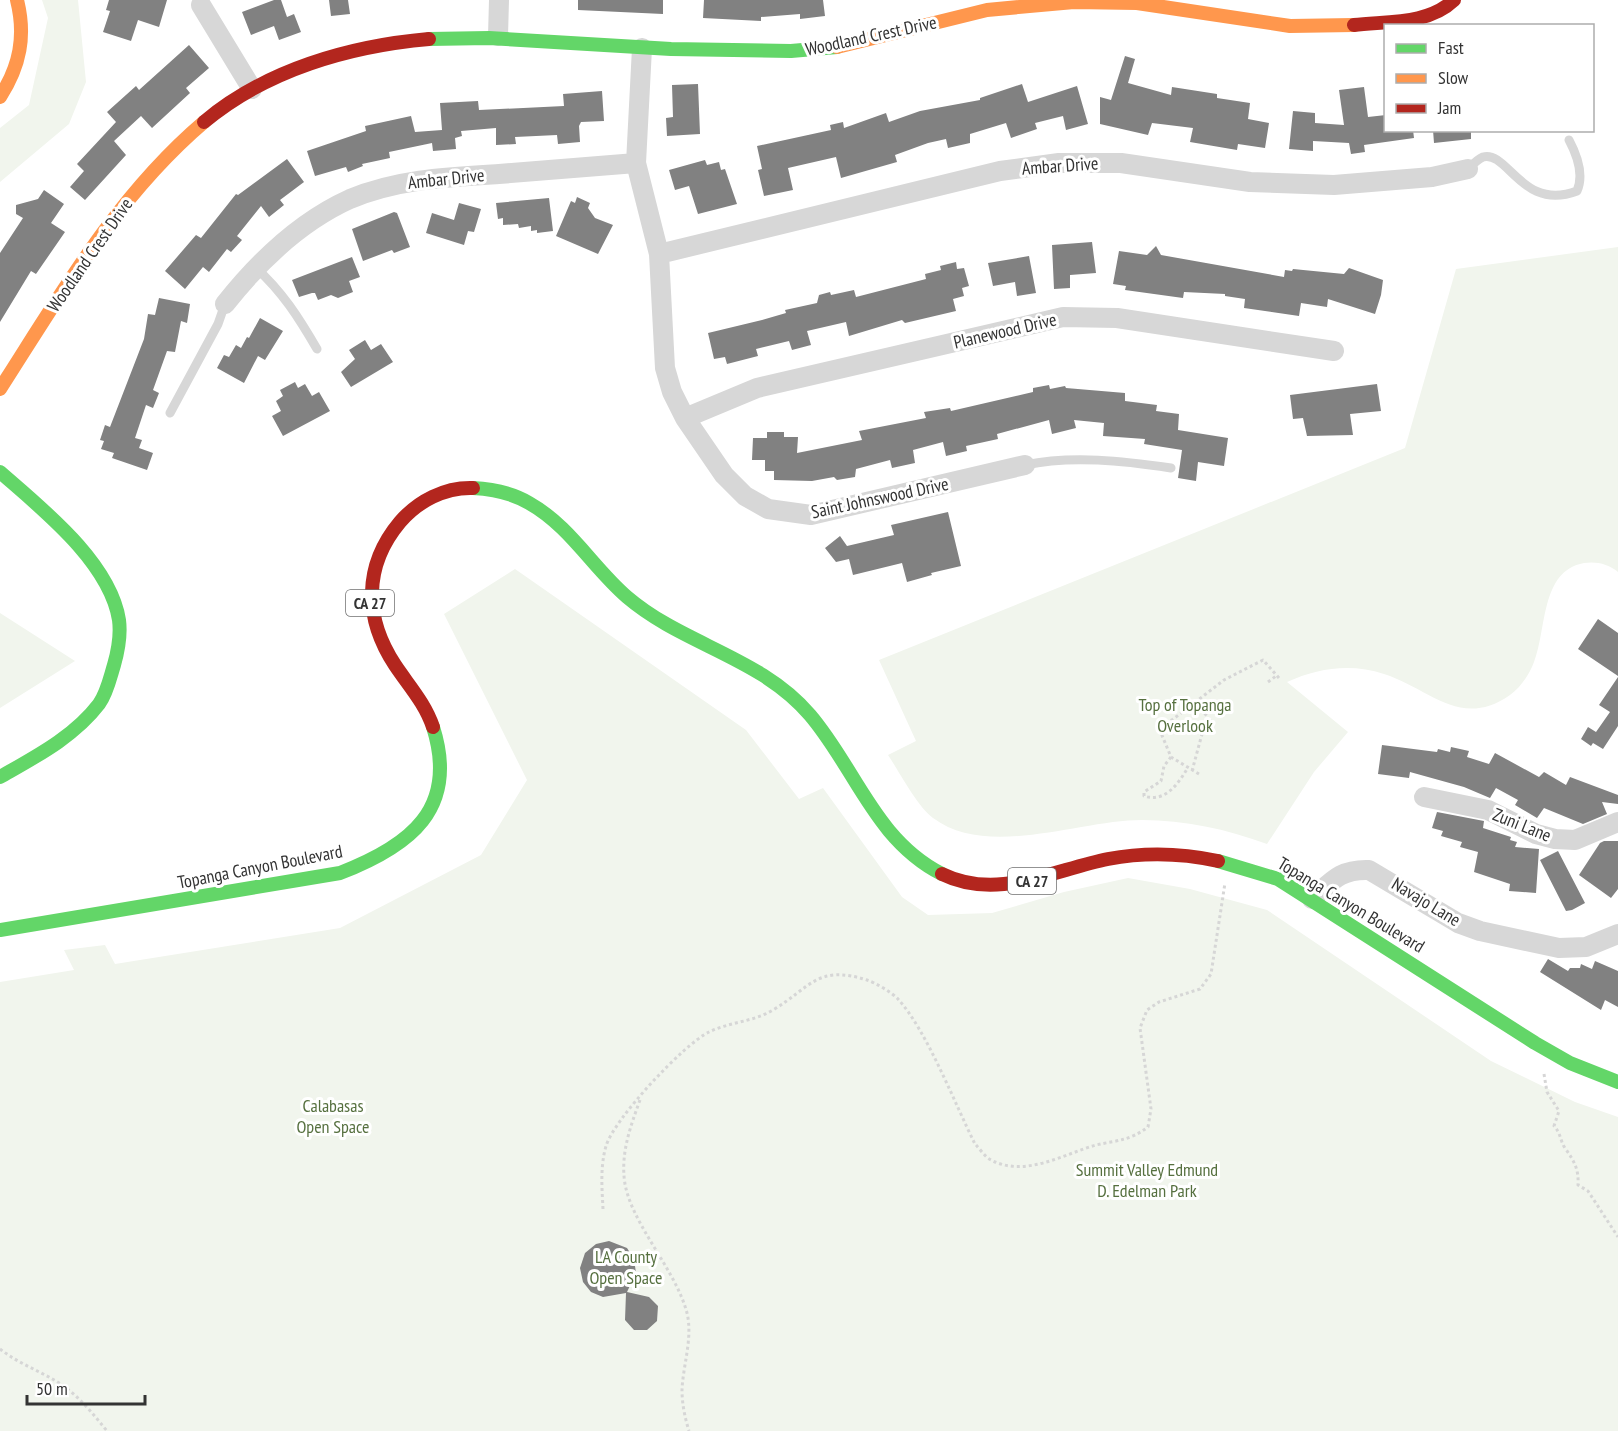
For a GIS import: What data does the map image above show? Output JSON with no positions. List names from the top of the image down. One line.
{"streets":{"main road":["Woodland Crest Drive","CA 27","Topanga Canyon Boulevard"],"street":["Ambar Drive","Planewood Drive","Saint Johnswood Drive","Zuni Lane","Navajo Lane"]},"crossings":[["Woodland Crest Drive","Saint Johnswood Drive"],["Ambar Drive","Saint Johnswood Drive"],["Planewood Drive","Saint Johnswood Drive"],["Topanga Canyon Boulevard","Navajo Lane"]],"parks":["Top of Topanga Overlook","Calabasas Open Space","Summit Valley Edmund D. Edelman Park","LA County Open Space"],"legend":["Fast","Slow","Jam"],"scale_bar":"50 m"}
